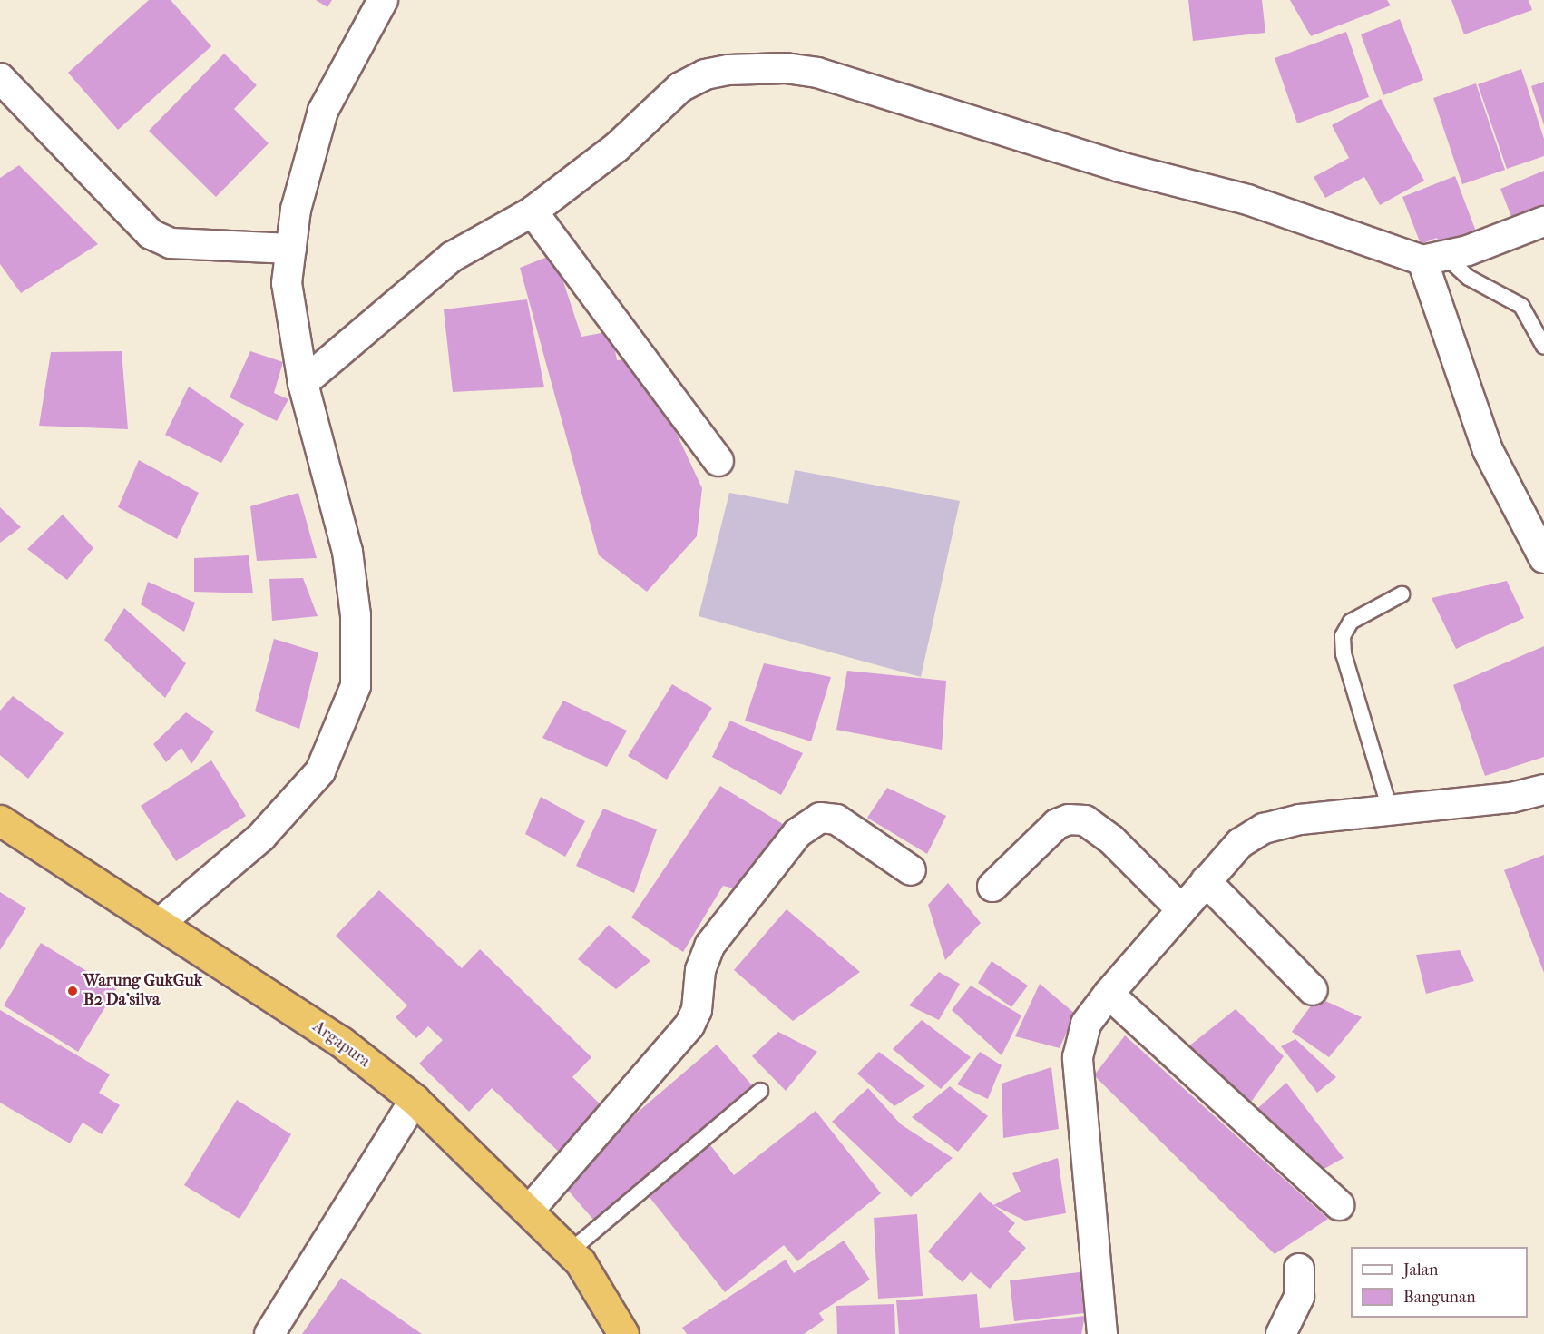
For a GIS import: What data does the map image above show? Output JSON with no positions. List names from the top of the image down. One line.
{"streets":{"highway":["Argapura"]},"places":["Warung GukGuk B2 Da'silva"],"legend":["Jalan","Bangunan"]}
